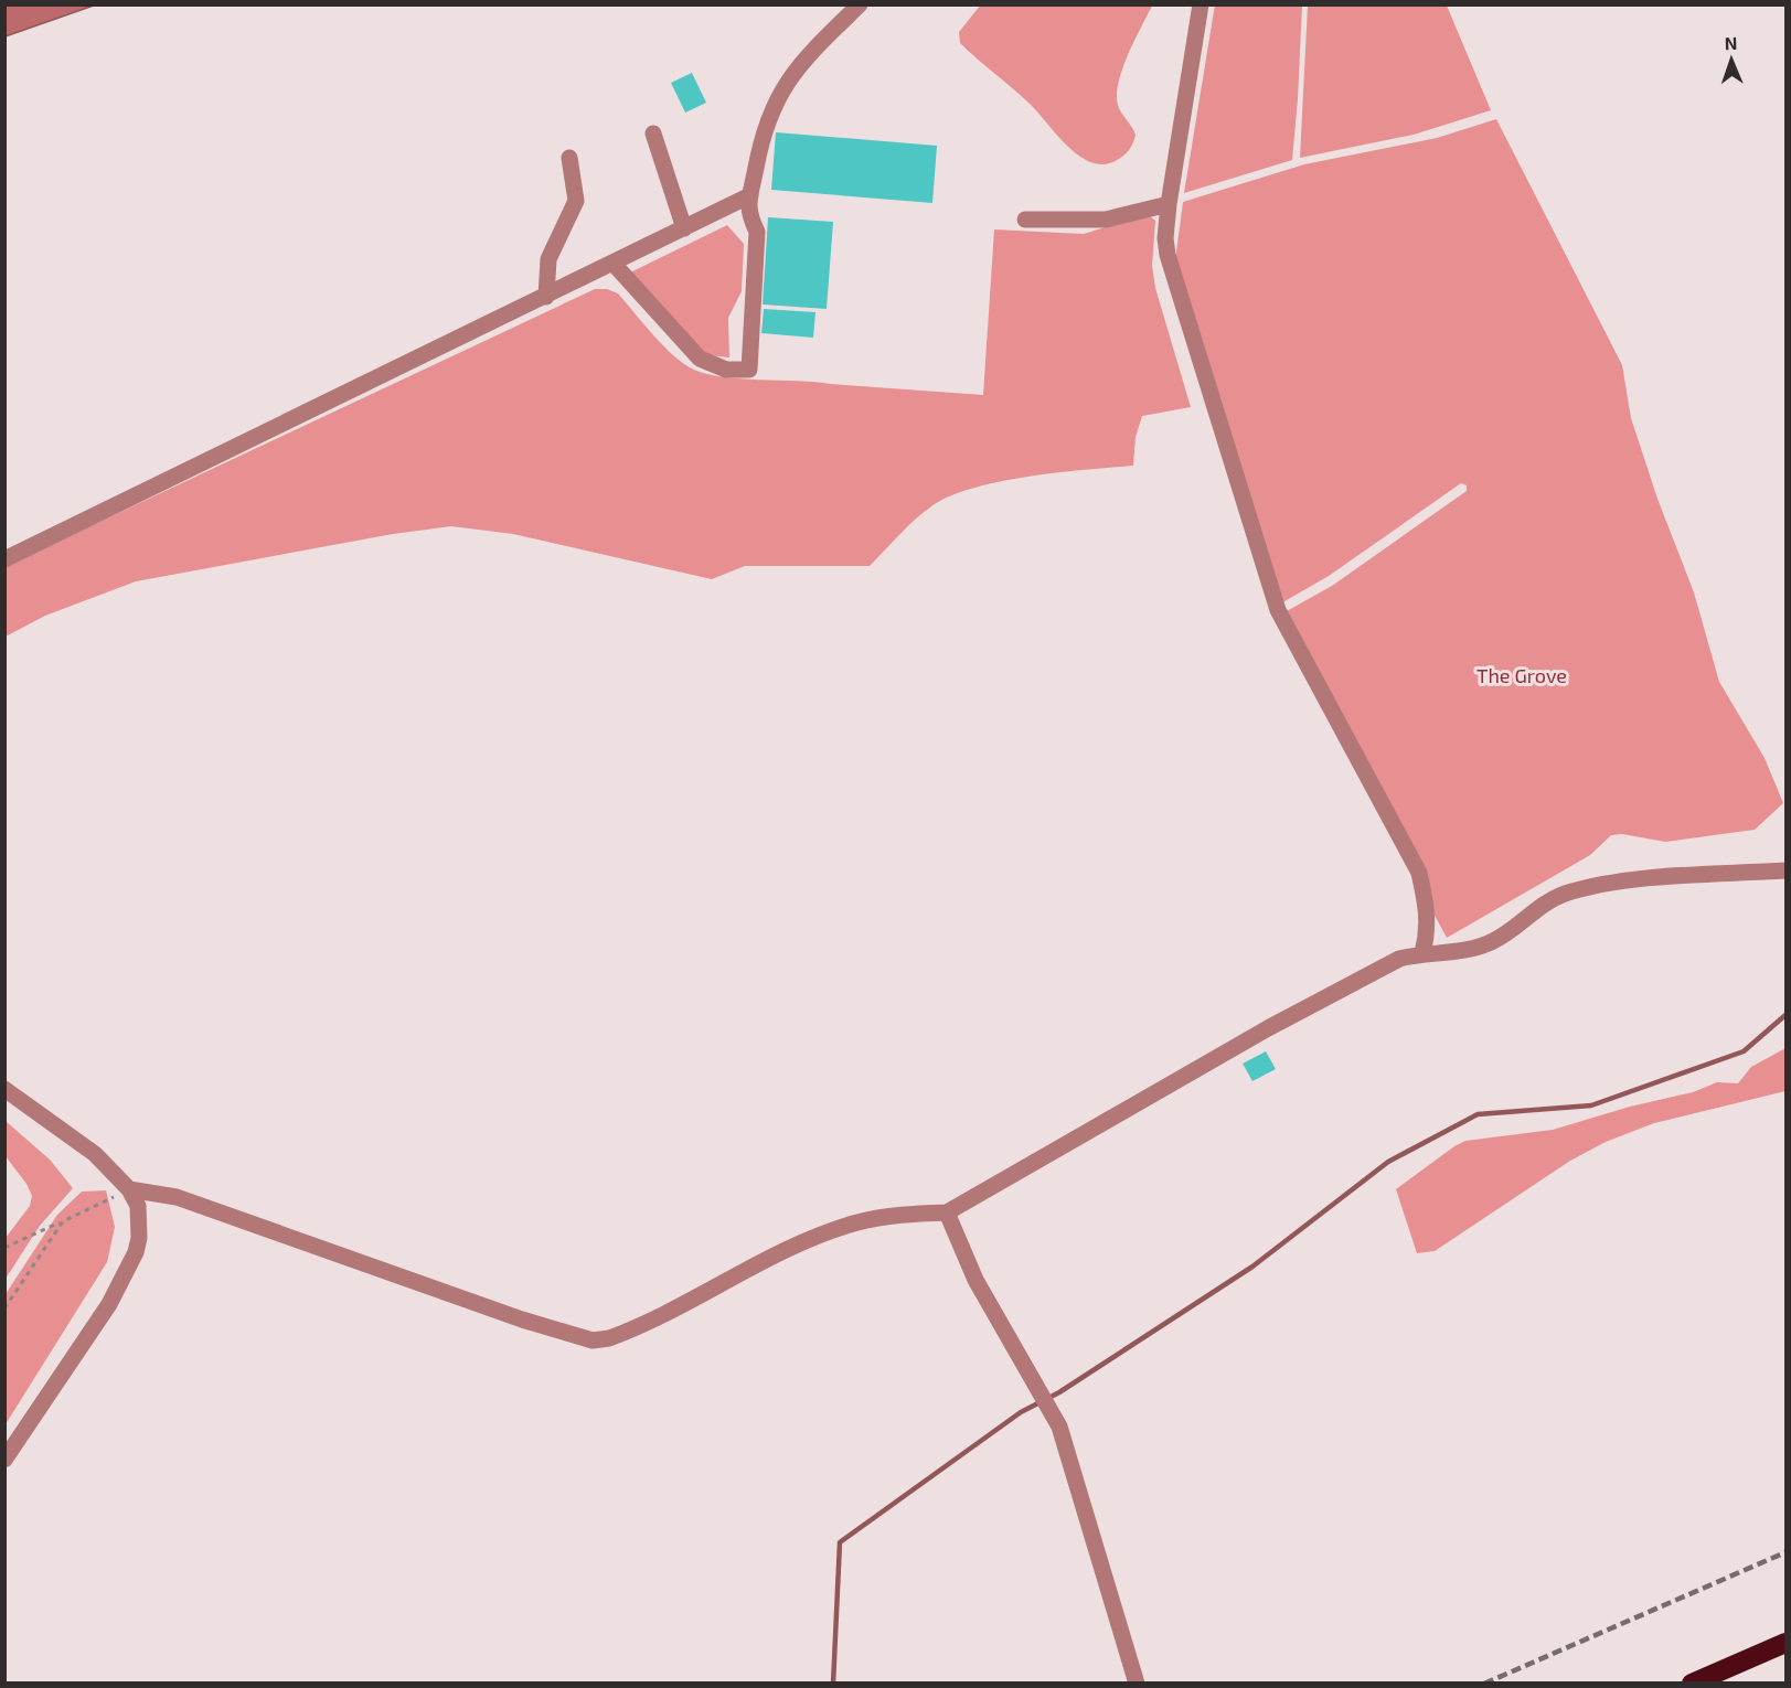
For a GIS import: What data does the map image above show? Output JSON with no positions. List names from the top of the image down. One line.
{"parks":["The Grove"],"north":"top"}
